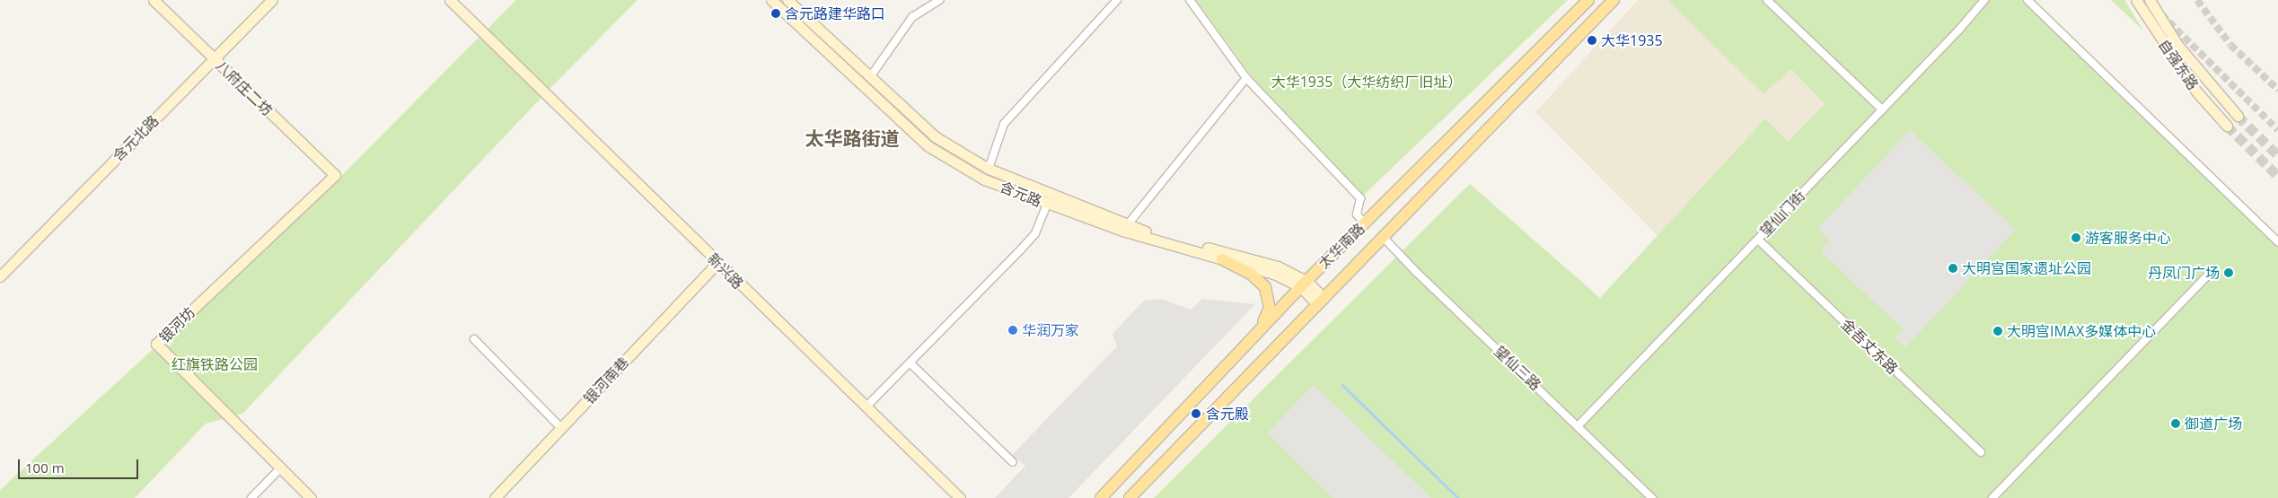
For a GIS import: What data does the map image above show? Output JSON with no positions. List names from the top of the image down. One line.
{"streets":{"main road":["太华南路"],"street":["自强东路","八府庄二坊","含元北路","含元路","望仙门街","新兴路","银河坊","金吾丈东路","望仙三路","银河南巷"]},"crossings":[["八府庄二坊","含元北路"],["八府庄二坊","银河坊"],["含元路","太华南路"],["望仙门街","金吾丈东路"],["望仙门街","望仙三路"],["太华南路","望仙三路"],["新兴路","银河南巷"]],"districts":["太华路街道"],"parks":["大华1935（大华纺织厂旧址）","红旗铁路公园"],"places":["含元路建华路口","大华1935","游客服务中心","大明宫国家遗址公园","丹凤门广场","华润万家","大明宫IMAX多媒体中心","含元殿","御道广场"],"scale_bar":"100 m"}
